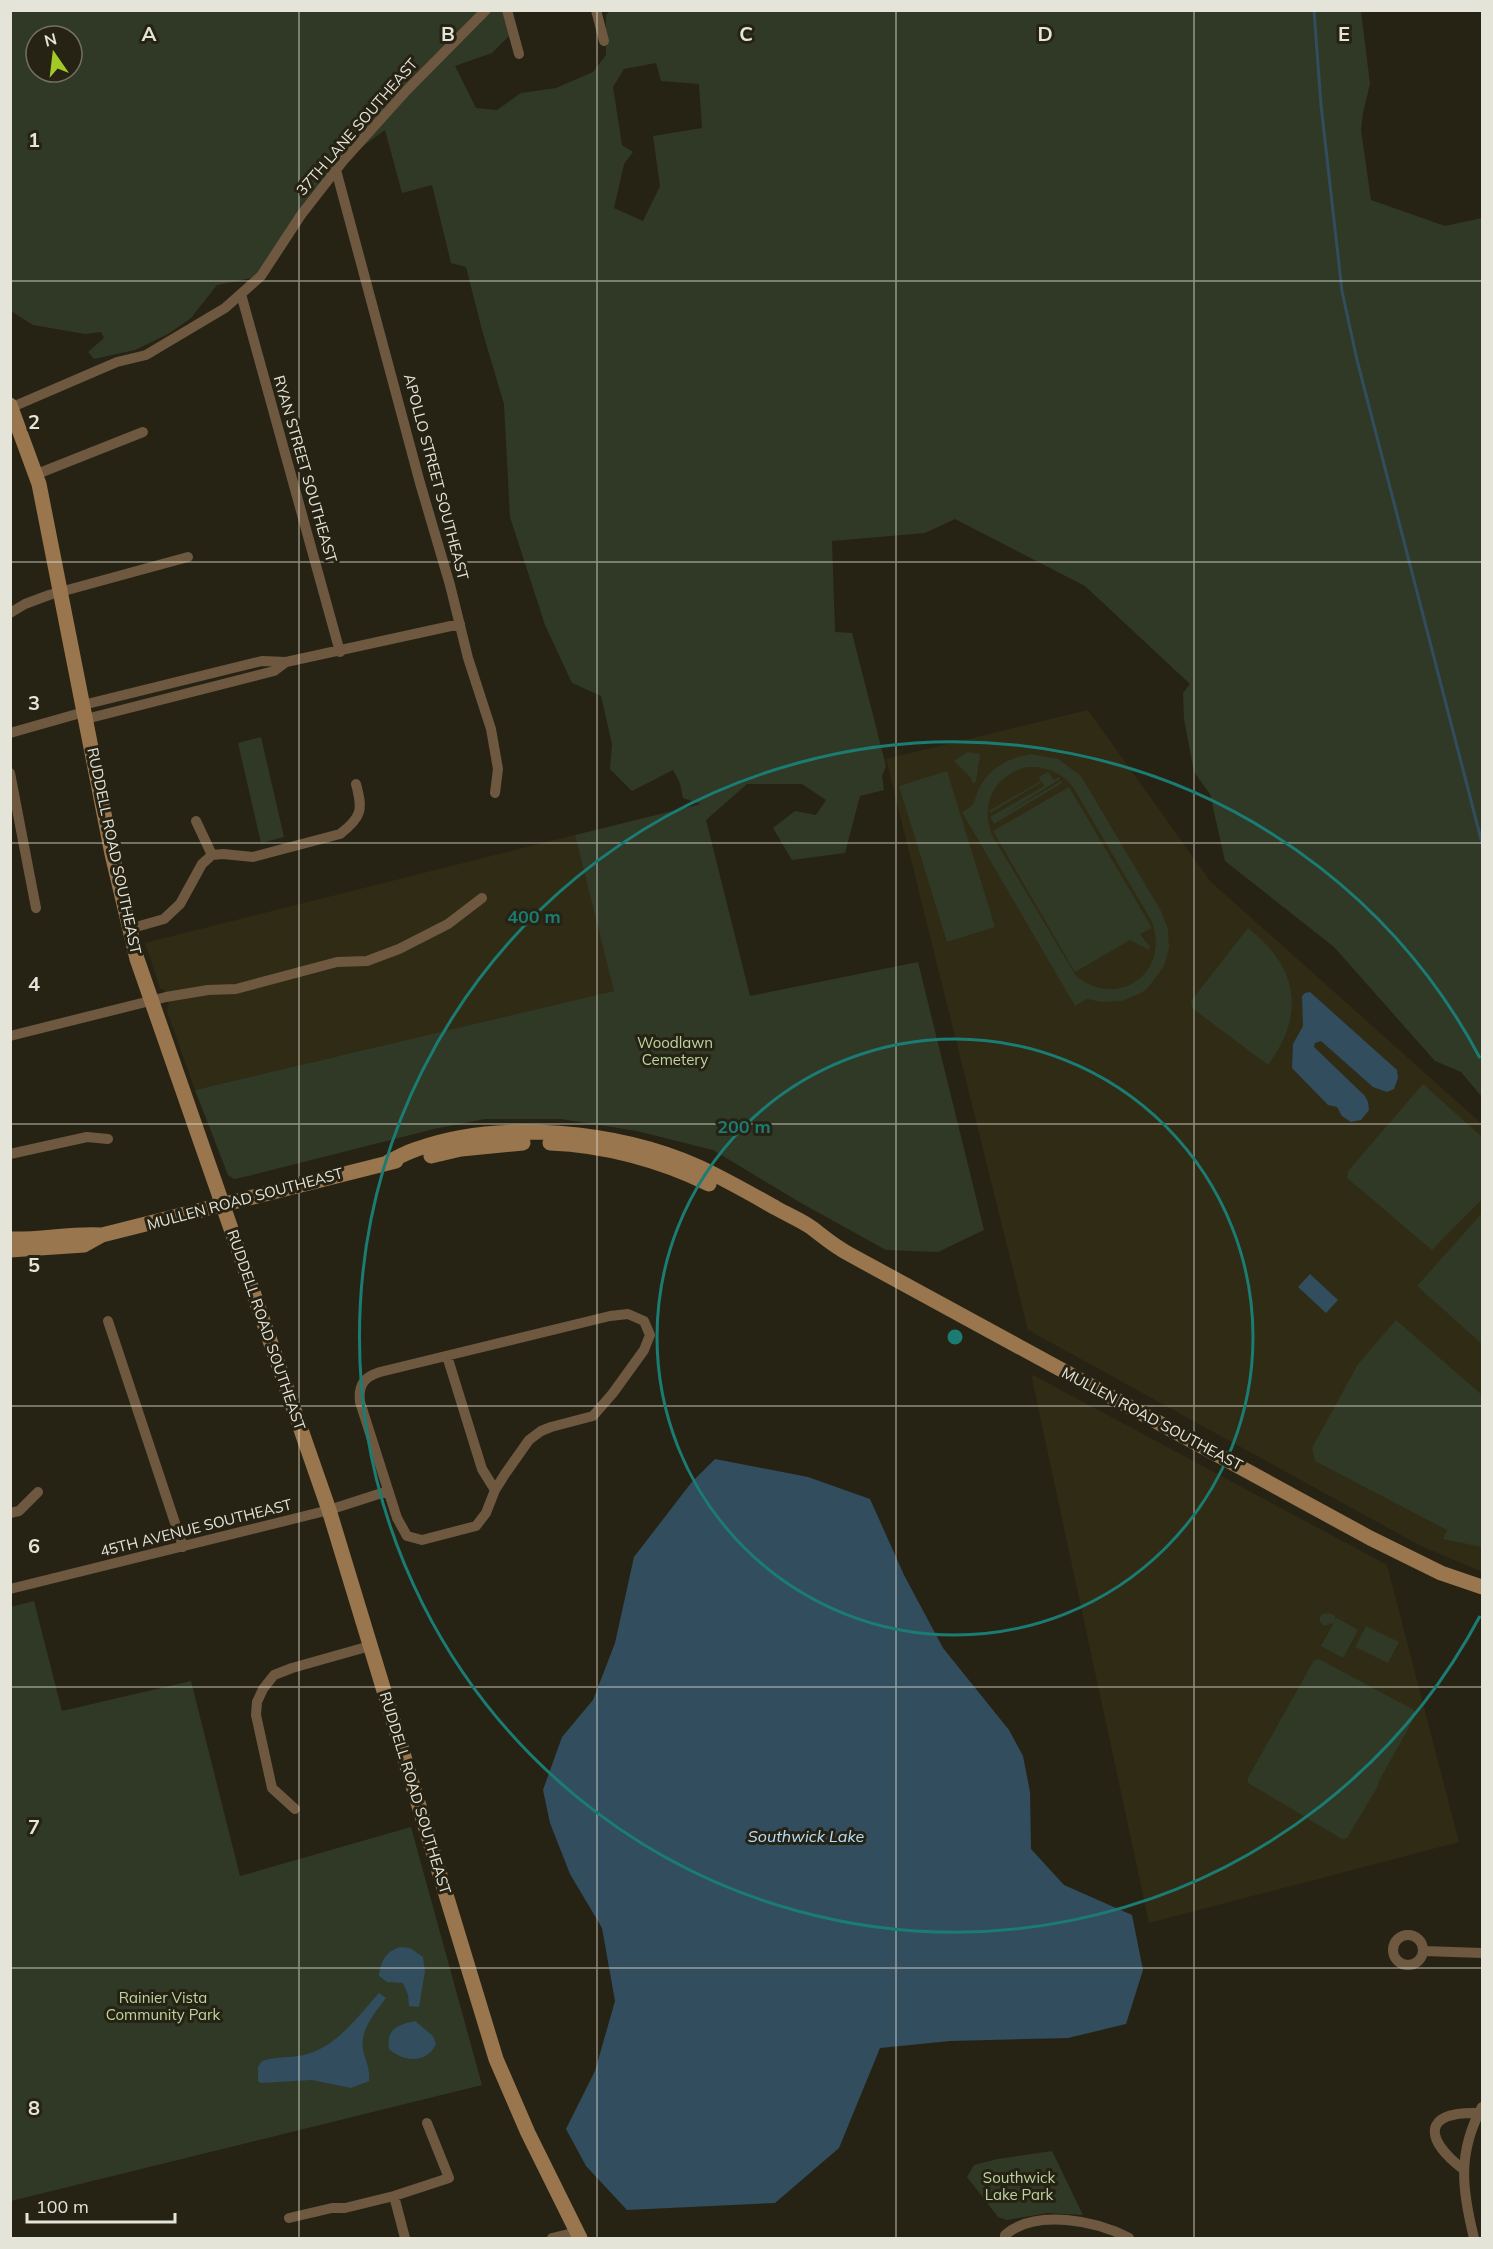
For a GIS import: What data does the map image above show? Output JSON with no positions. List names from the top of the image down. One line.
{"streets":{"main road":["RUDDELL ROAD SOUTHEAST","MULLEN ROAD SOUTHEAST"],"street":["37TH LANE SOUTHEAST","RYAN STREET SOUTHEAST","APOLLO STREET SOUTHEAST","45TH AVENUE SOUTHEAST"]},"crossings":[["37TH LANE SOUTHEAST","RYAN STREET SOUTHEAST"],["37TH LANE SOUTHEAST","APOLLO STREET SOUTHEAST"],["37TH LANE SOUTHEAST","RUDDELL ROAD SOUTHEAST"],["RUDDELL ROAD SOUTHEAST","MULLEN ROAD SOUTHEAST"],["RUDDELL ROAD SOUTHEAST","45TH AVENUE SOUTHEAST"]],"water":["Southwick Lake"],"parks":["Woodlawn Cemetery","Rainier Vista Community Park","Southwick Lake Park"],"scale_bar":"100 m","north":"top","grid":{"columns":["A","B","C","D","E"],"rows":["1","2","3","4","5","6","7","8"]},"rings":["400 m","200 m"]}
